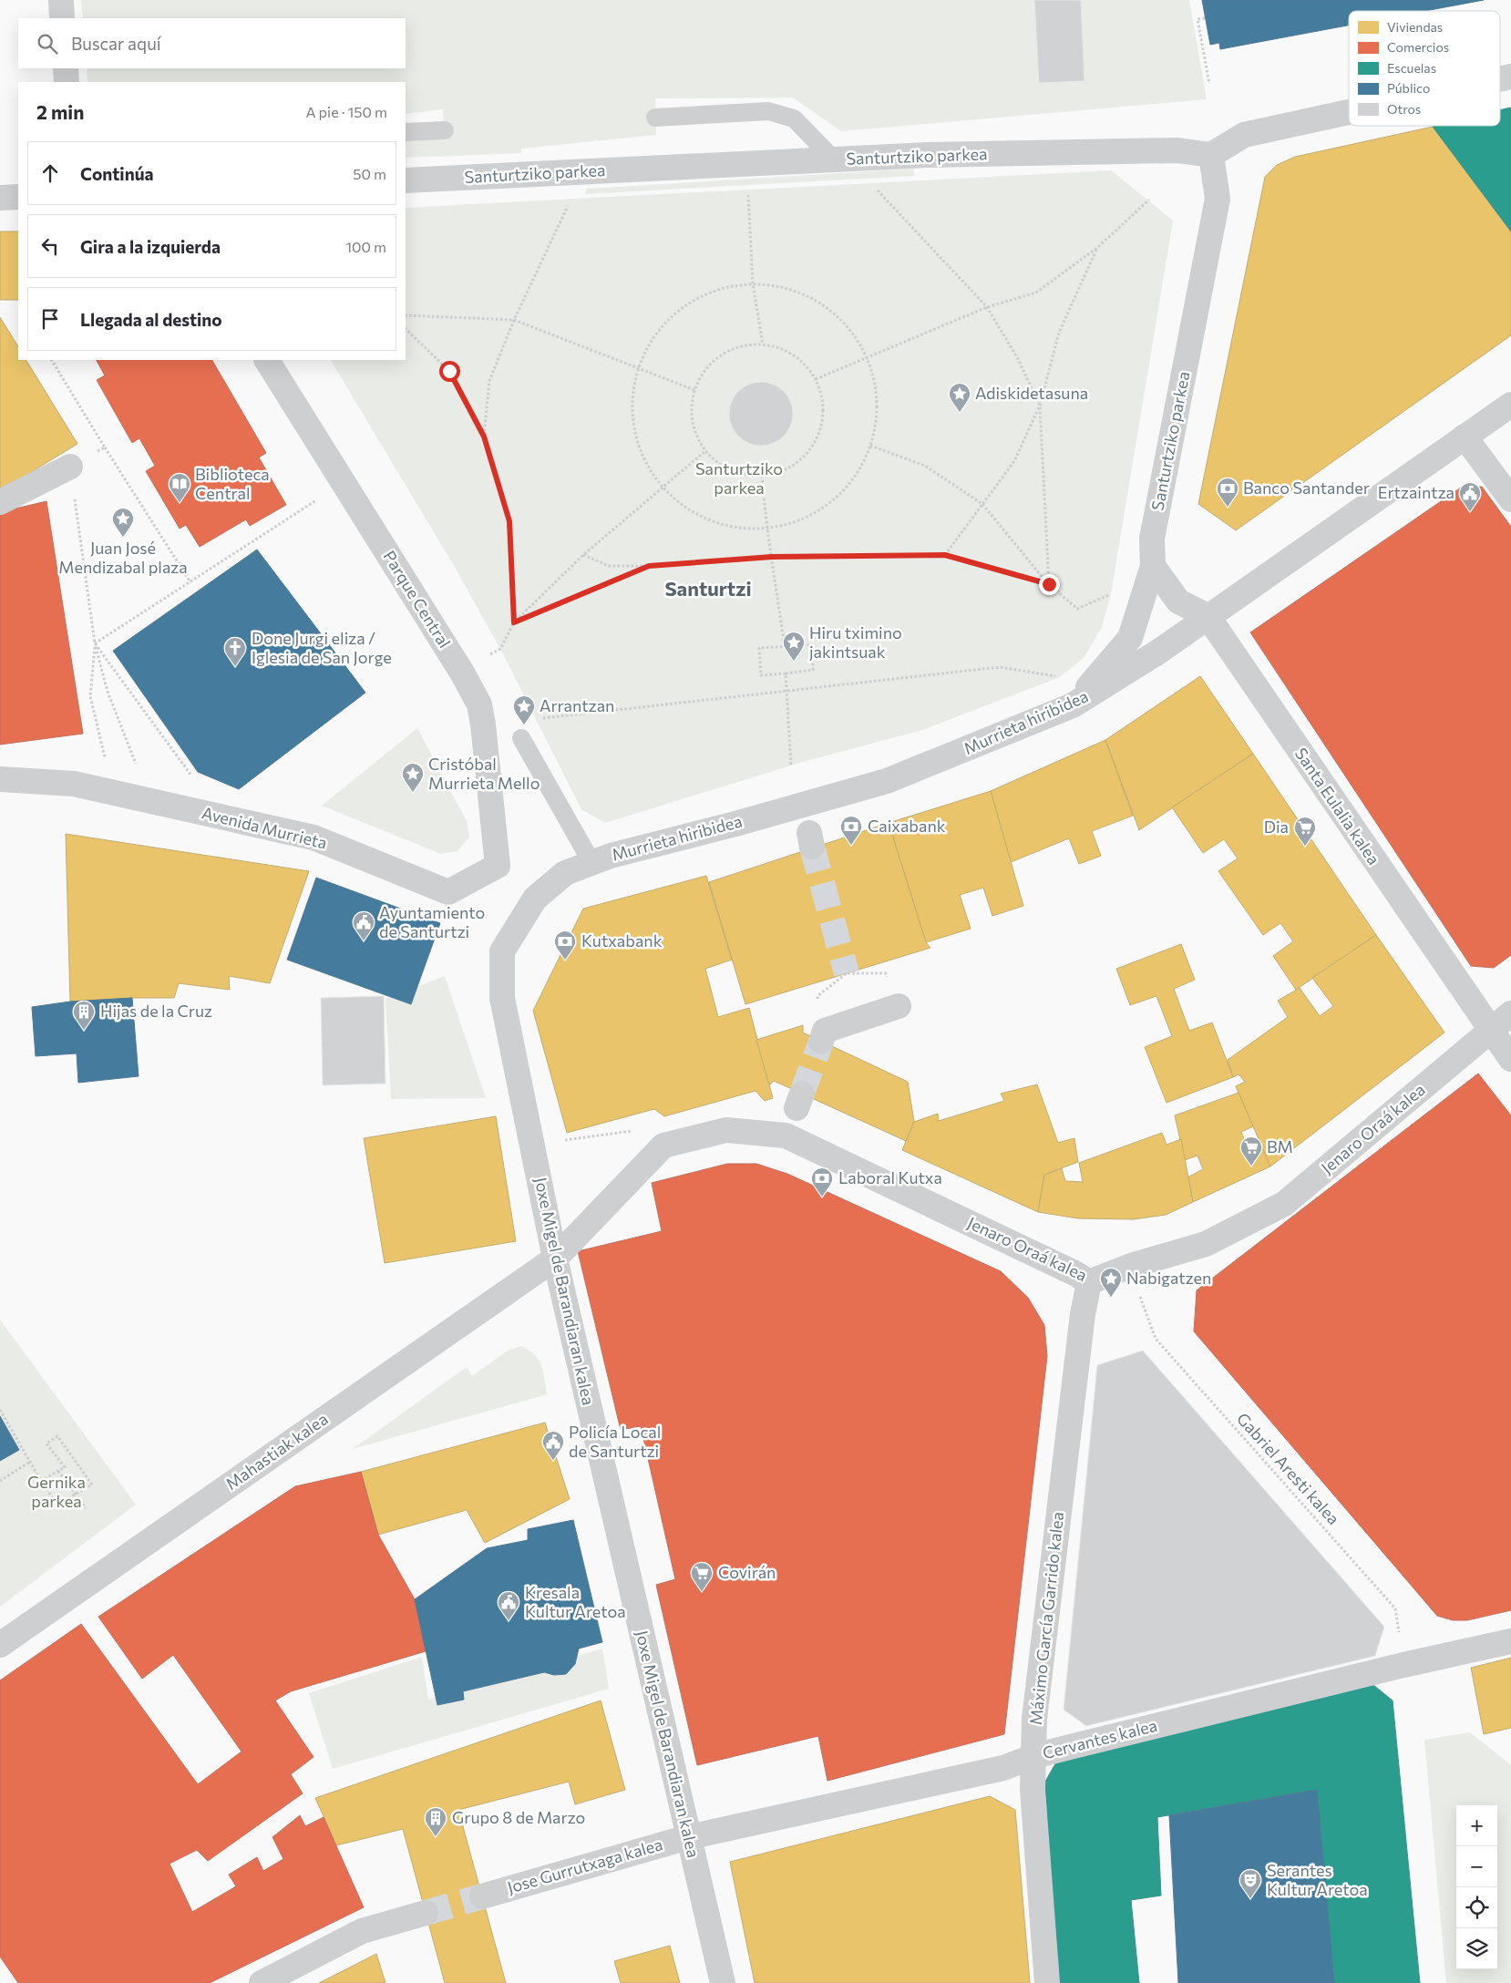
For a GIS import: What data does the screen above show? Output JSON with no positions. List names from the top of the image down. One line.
{"streets":{"street":["Santurtziko parkea","Parque Central","Murrieta hiribidea","Santa Eulalia kalea","Avenida Murrieta","Jenaro Oraá kalea","Joxe Migel de Barandiaran kalea","Mahastiak kalea","Máximo García Garrido kalea","Cervantes kalea","Jose Gurrutxaga kalea"],"path":["Gabriel Aresti kalea"]},"crossings":[["Santurtziko parkea","Murrieta hiribidea"],["Santurtziko parkea","Santa Eulalia kalea"],["Parque Central","Avenida Murrieta"],["Murrieta hiribidea","Santa Eulalia kalea"],["Murrieta hiribidea","Joxe Migel de Barandiaran kalea"],["Santa Eulalia kalea","Jenaro Oraá kalea"],["Jenaro Oraá kalea","Joxe Migel de Barandiaran kalea"],["Jenaro Oraá kalea","Mahastiak kalea"],["Jenaro Oraá kalea","Máximo García Garrido kalea"],["Joxe Migel de Barandiaran kalea","Mahastiak kalea"],["Joxe Migel de Barandiaran kalea","Cervantes kalea"],["Joxe Migel de Barandiaran kalea","Jose Gurrutxaga kalea"],["Gabriel Aresti kalea","Cervantes kalea"],["Máximo García Garrido kalea","Cervantes kalea"],["Cervantes kalea","Jose Gurrutxaga kalea"]],"districts":["Santurtzi"],"parks":["Santurtziko parkea","Gernika parkea"],"places":{"place":["Adiskidetasuna","Juan José Mendizabal plaza","Hiru tximino jakintsuak","Arrantzan","Cristóbal Murrieta Mello","Nabigatzen"],"library":["Biblioteca Central"],"bank":["Banco Santander","Caixabank","Kutxabank","Laboral Kutxa"],"public building":["Ertzaintza","Ayuntamiento de Santurtzi","Policía Local de Santurtzi","Kresala Kultur Aretoa"],"church":["Done Jurgi eliza / Iglesia de San Jorge"],"supermarket":["Dia","BM","Covirán"],"building":["Hijas de la Cruz","Grupo 8 de Marzo"],"theatre":["Serantes Kultur Aretoa"]},"legend":["Viviendas","Comercios","Escuelas","Público","Otros"],"page":{"search":"Buscar aquí","heading":["2 min","A pie · 150 m"],"list":[["Continúa","50 m"],["Gira a la izquierda","100 m"],"Llegada al destino"],"map_buttons":["+","−"]}}
